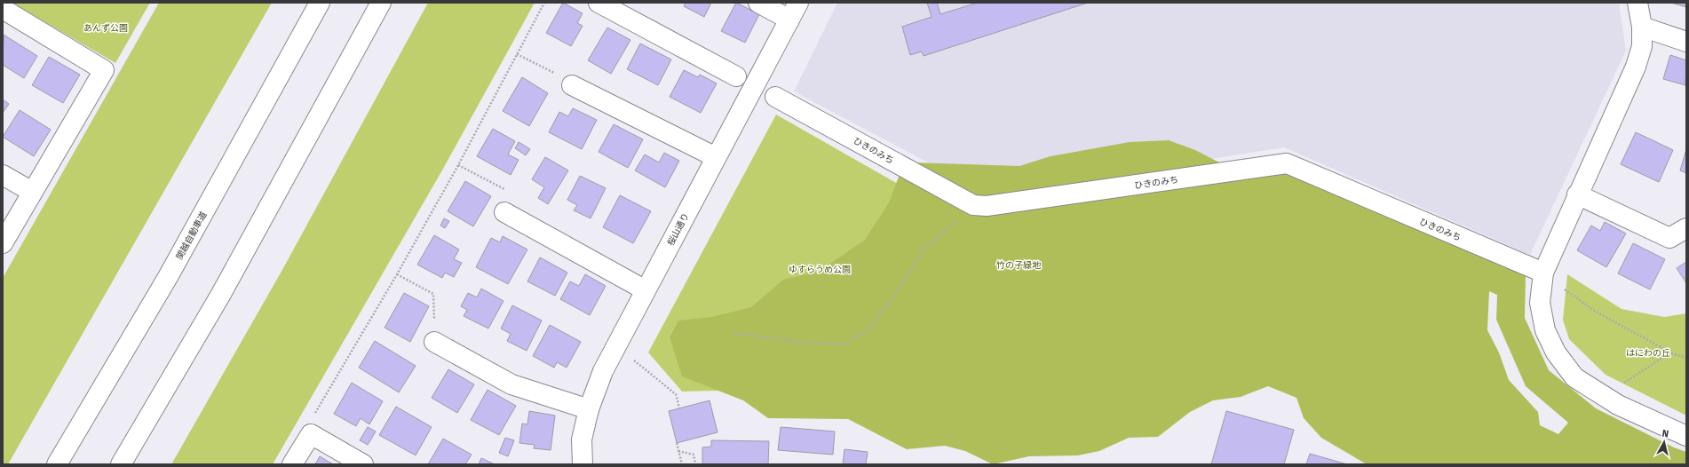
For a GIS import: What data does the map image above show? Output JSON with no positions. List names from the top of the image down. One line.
{"streets":{"main road":["ひきのみち","桜山通り","関越自動車道"]},"parks":["あんず公園","竹の子緑地","ゆすらうめ公園","はにわの丘"],"north":"top"}
